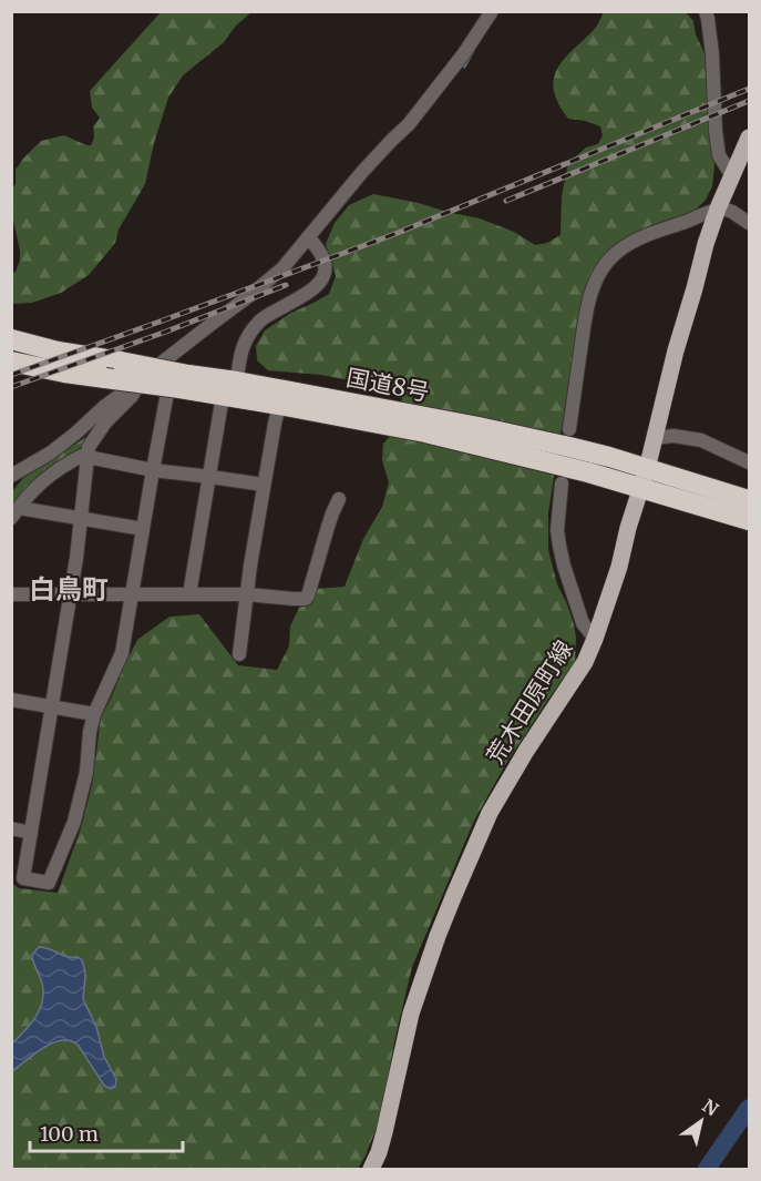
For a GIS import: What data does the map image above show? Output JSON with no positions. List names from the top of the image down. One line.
{"streets":{"highway":["国道8号"],"main road":["荒木田原町線"]},"crossings":[["国道8号","荒木田原町線"]],"districts":["白鳥町"],"scale_bar":"100 m","north":"top right"}
